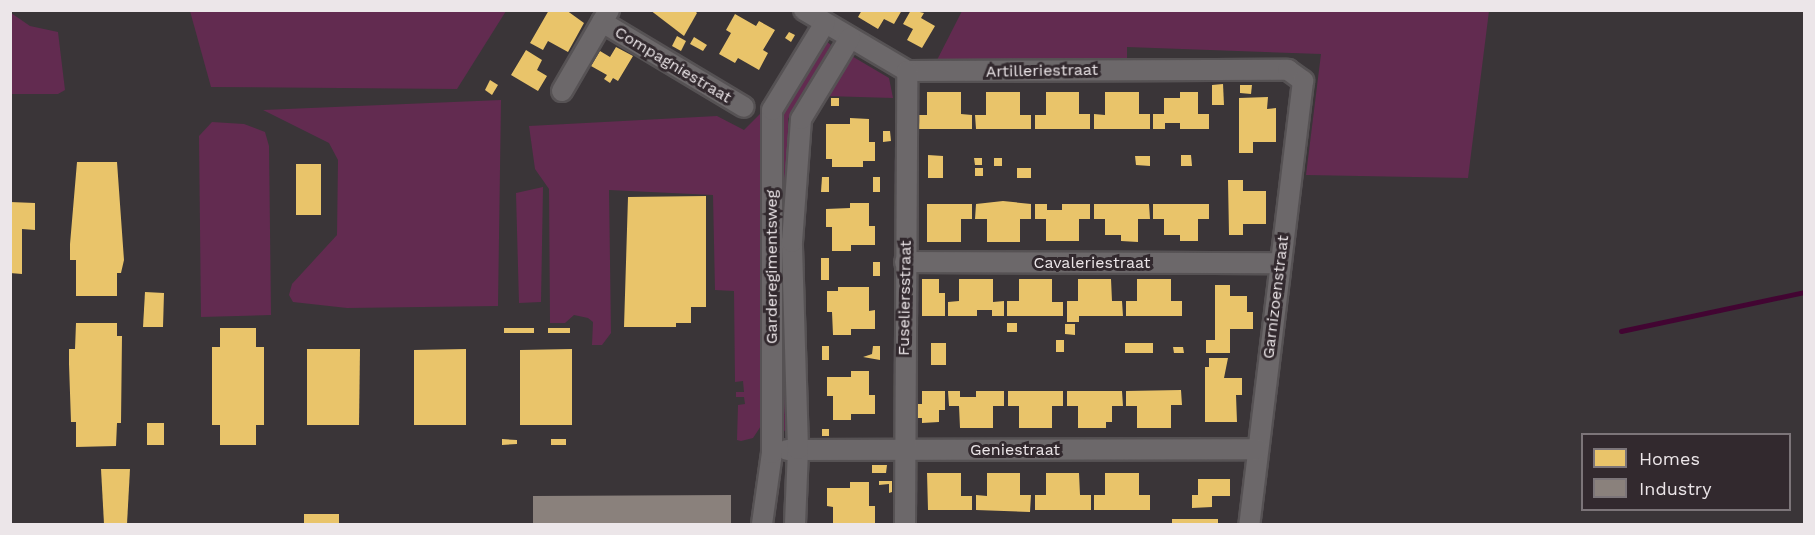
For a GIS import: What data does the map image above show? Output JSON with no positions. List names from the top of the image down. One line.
{"streets":{"street":["Compagniestraat","Artilleriestraat","Cavaleriestraat","Garderegimentsweg","Garnizoenstraat","Fuseliersstraat","Geniestraat"]},"crossings":[["Artilleriestraat","Garnizoenstraat"],["Artilleriestraat","Fuseliersstraat"],["Cavaleriestraat","Garnizoenstraat"],["Cavaleriestraat","Fuseliersstraat"],["Garderegimentsweg","Geniestraat"],["Garnizoenstraat","Geniestraat"],["Fuseliersstraat","Geniestraat"]],"legend":["Homes","Industry"]}
